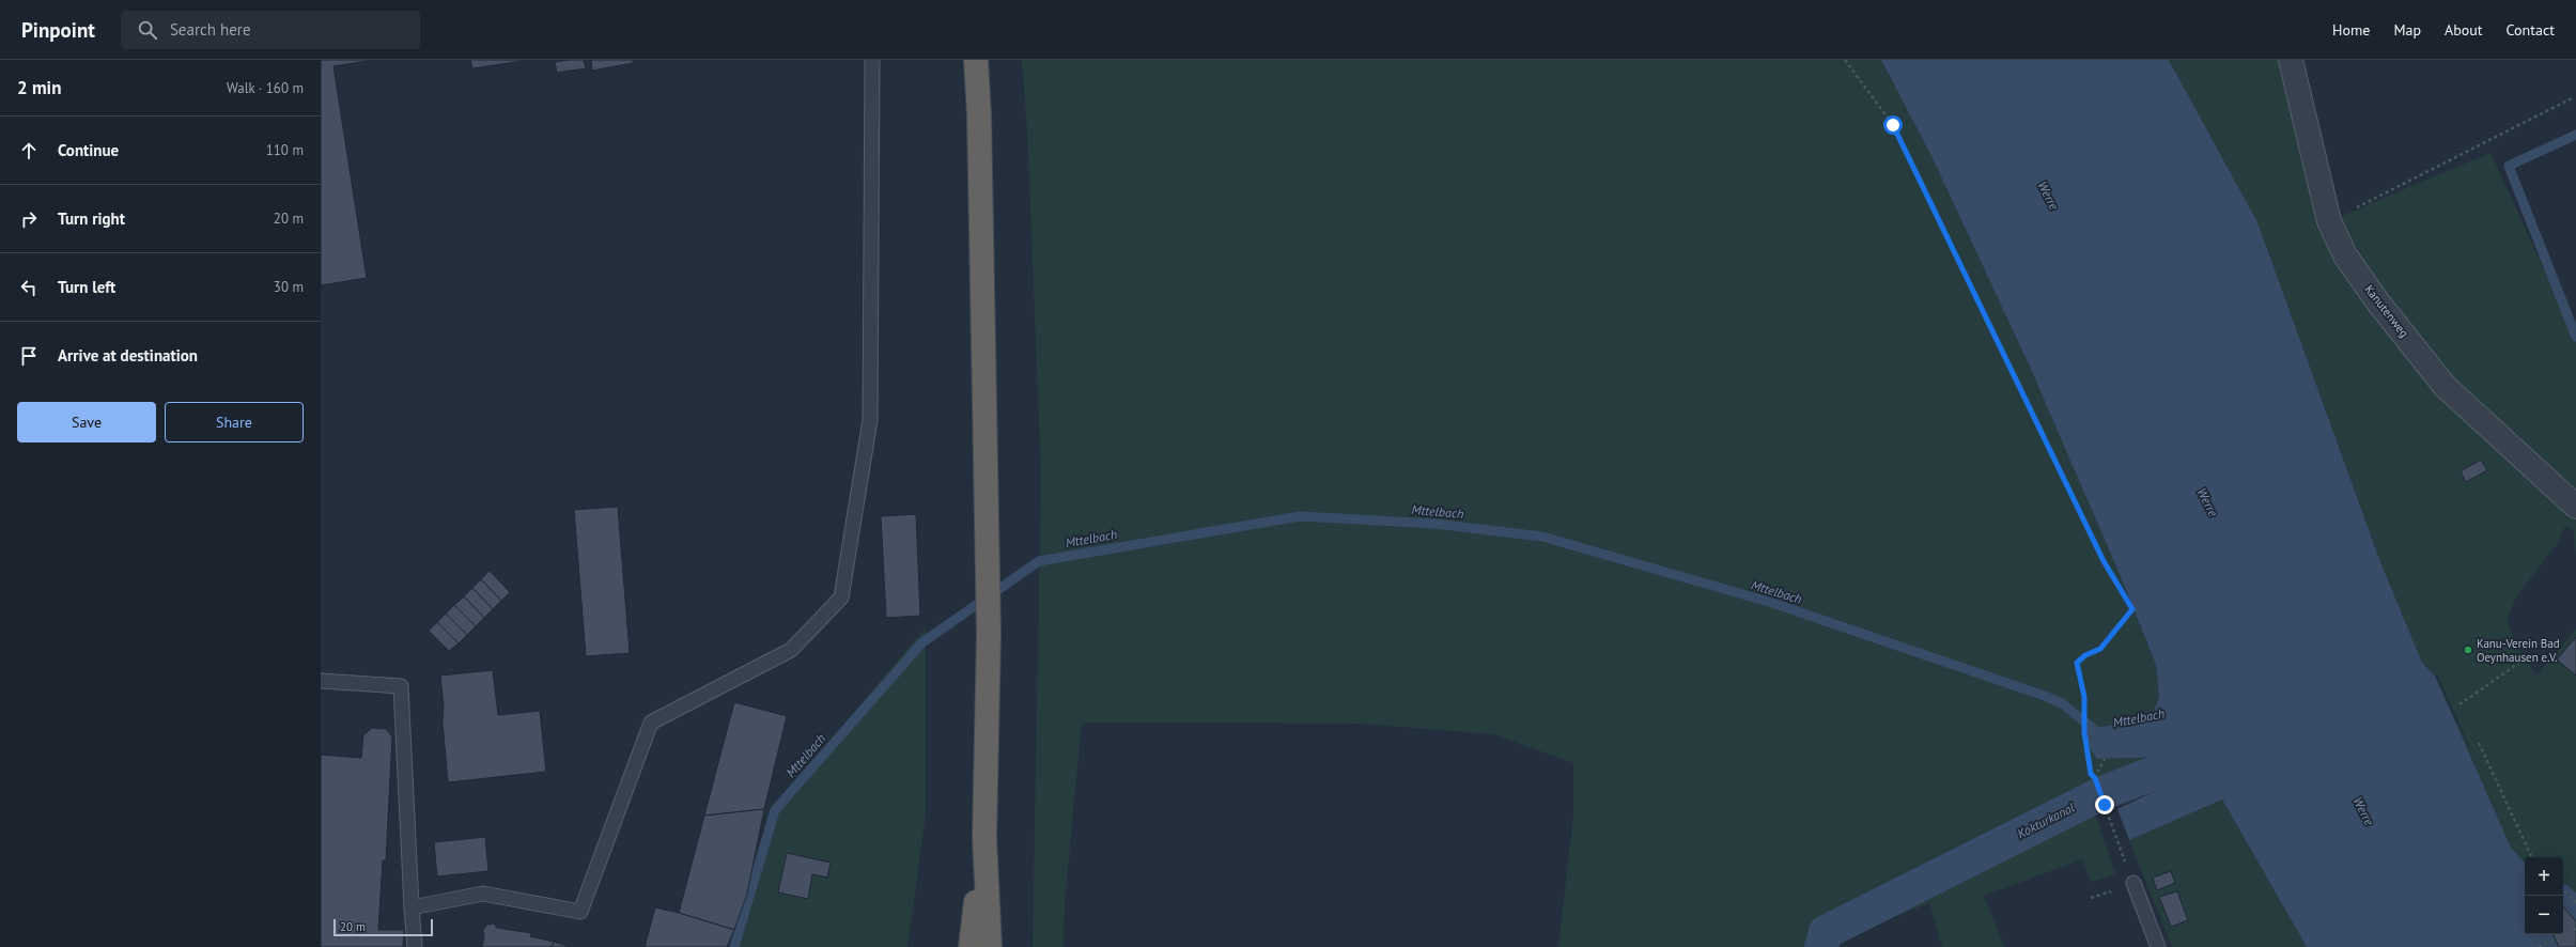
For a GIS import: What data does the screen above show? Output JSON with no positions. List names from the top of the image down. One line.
{"streets":{"street":["Kanutenweg"]},"water":["Werre","Mttelbach","Kokturkanal"],"places":["Kanu-Verein Bad Oeynhausen e.V."],"scale_bar":"20 m","page":{"header":"Pinpoint","search":"Search here","nav":["Home","Map","About","Contact"],"heading":["2 min","Walk · 160 m"],"list":[["Continue","110 m"],["Turn right","20 m"],["Turn left","30 m"],"Arrive at destination"],"buttons":["Save","Share"],"map_buttons":["+","−"],"scale":"20 m"}}
